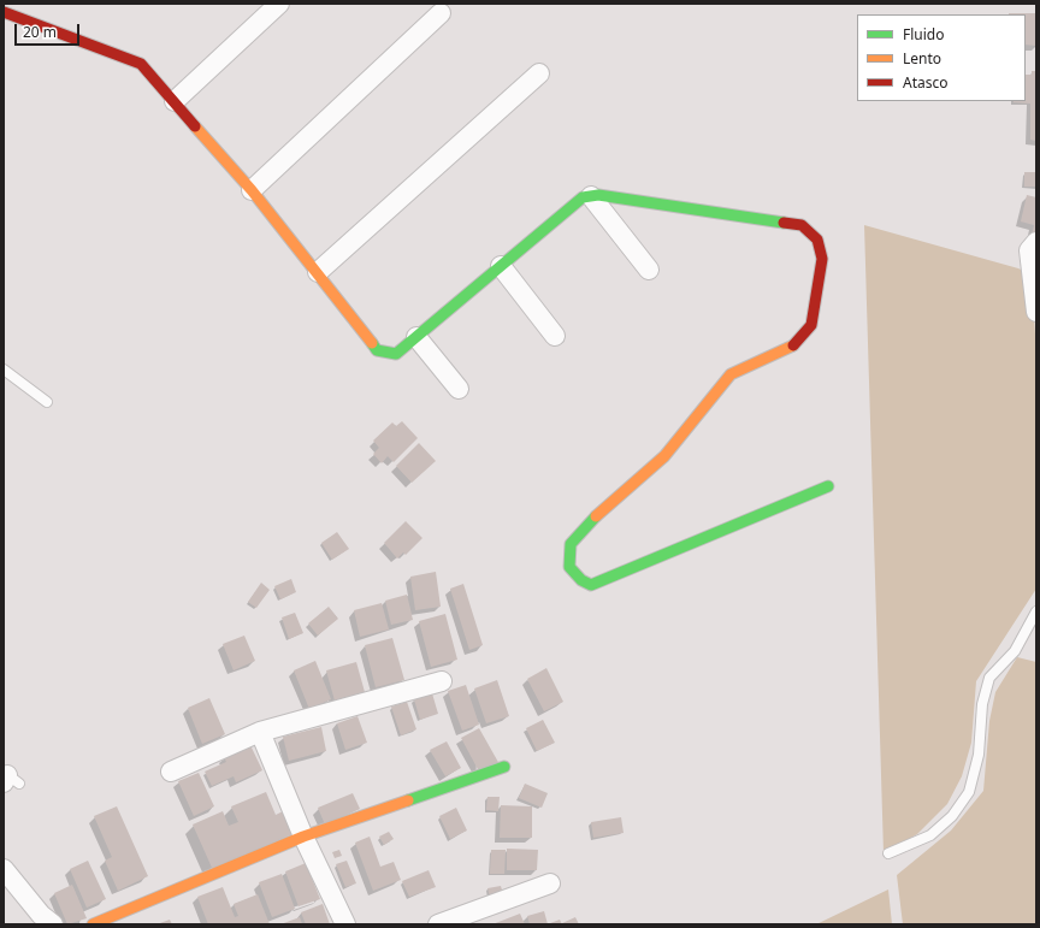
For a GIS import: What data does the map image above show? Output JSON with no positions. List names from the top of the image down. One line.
{"legend":["Fluido","Lento","Atasco"],"scale_bar":"20 m"}
